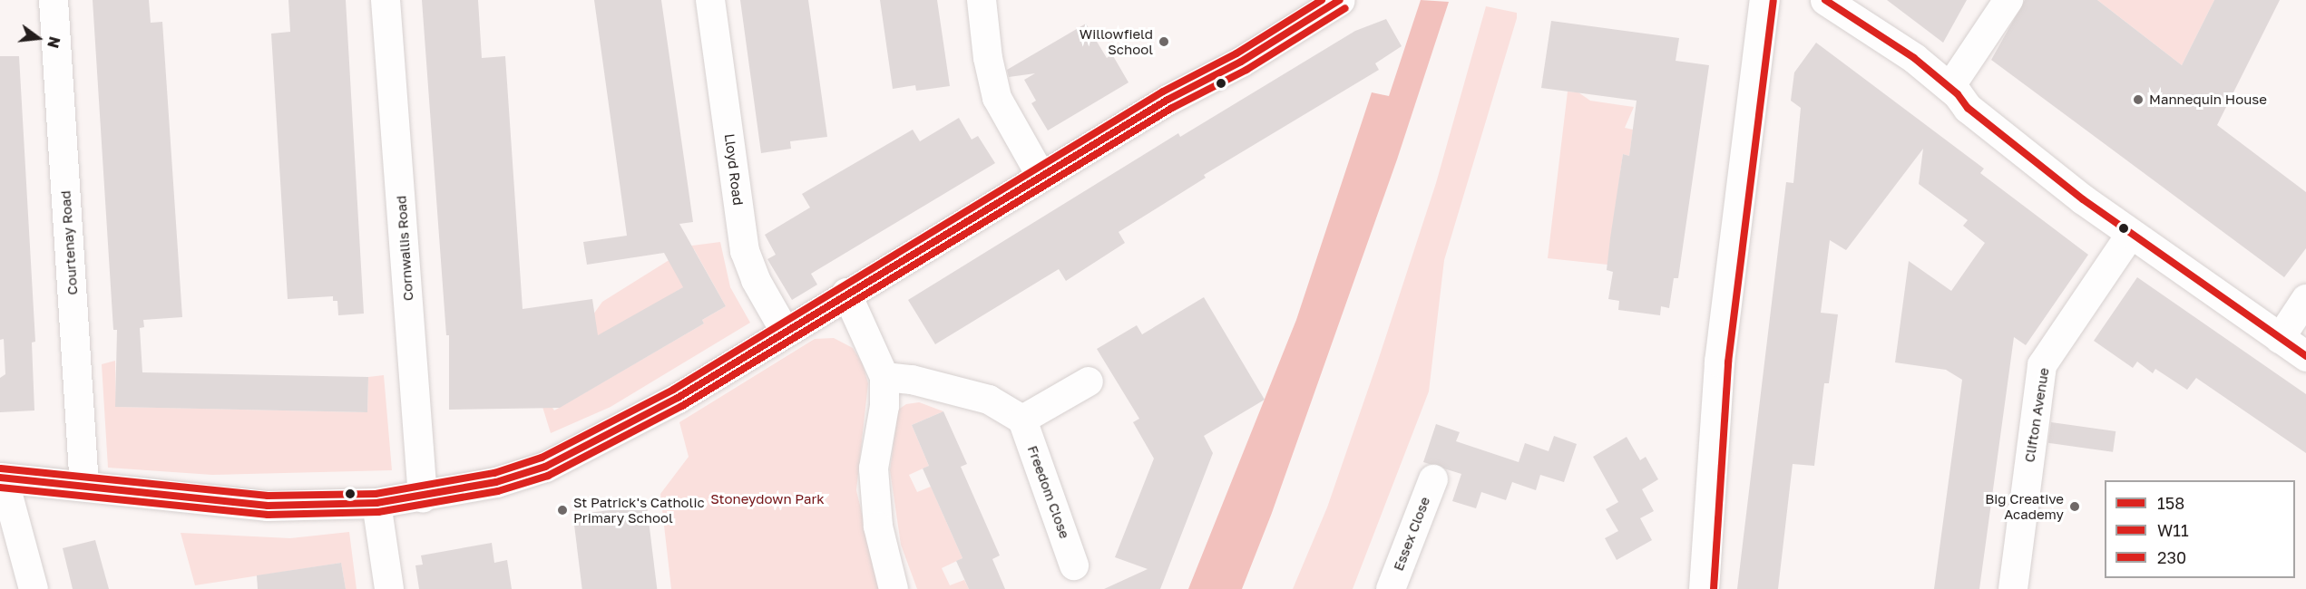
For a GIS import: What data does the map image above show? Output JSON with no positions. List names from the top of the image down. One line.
{"streets":{"street":["Lloyd Road","Courtenay Road","Cornwallis Road","Clifton Avenue","Freedom Close","Essex Close"]},"parks":["Stoneydown Park"],"places":["Willowfield School","Mannequin House","Big Creative Academy","St Patrick's Catholic Primary School"],"lines":["transit line 158","transit line 230","transit line W11"],"legend":["158","W11","230"],"north":"right"}
